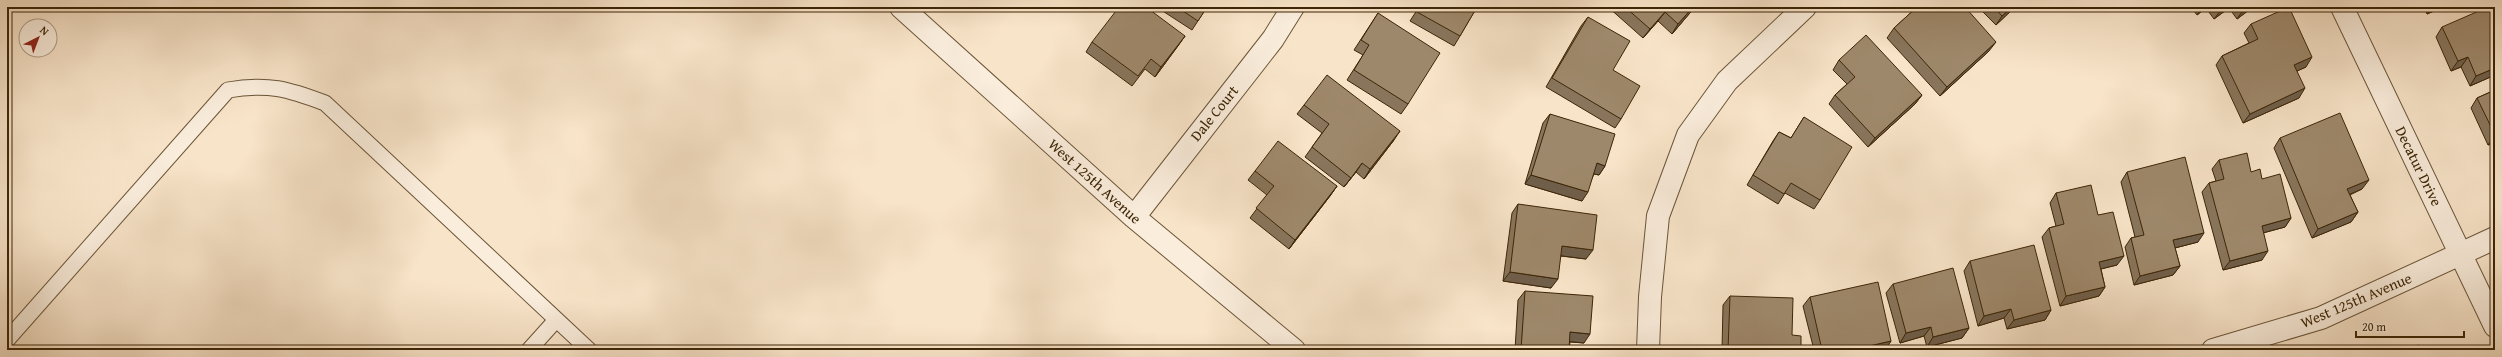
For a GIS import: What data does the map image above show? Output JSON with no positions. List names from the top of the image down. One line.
{"streets":{"street":["Dale Court","Decatur Drive","West 125th Avenue"]},"crossings":[["Dale Court","West 125th Avenue"],["Decatur Drive","West 125th Avenue"]],"scale_bar":"20 m","north":"top right"}
